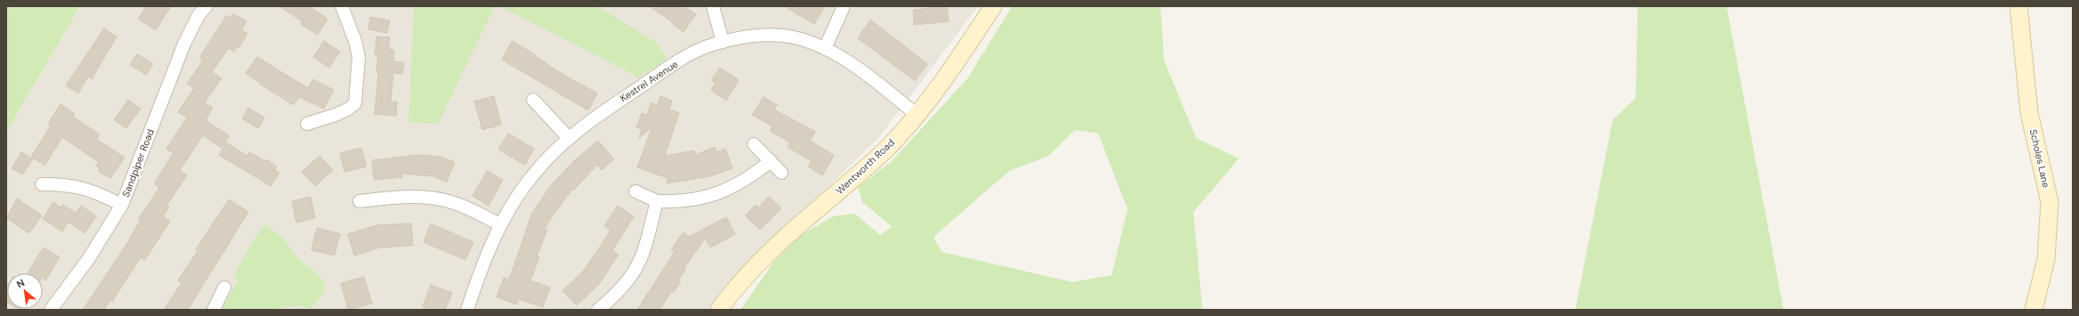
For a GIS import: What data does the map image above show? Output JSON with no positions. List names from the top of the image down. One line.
{"streets":{"street":["Kestrel Avenue","Scholes Lane","Sandpiper Road","Wentworth Road"]},"crossings":[["Kestrel Avenue","Wentworth Road"]],"north":"top left"}
